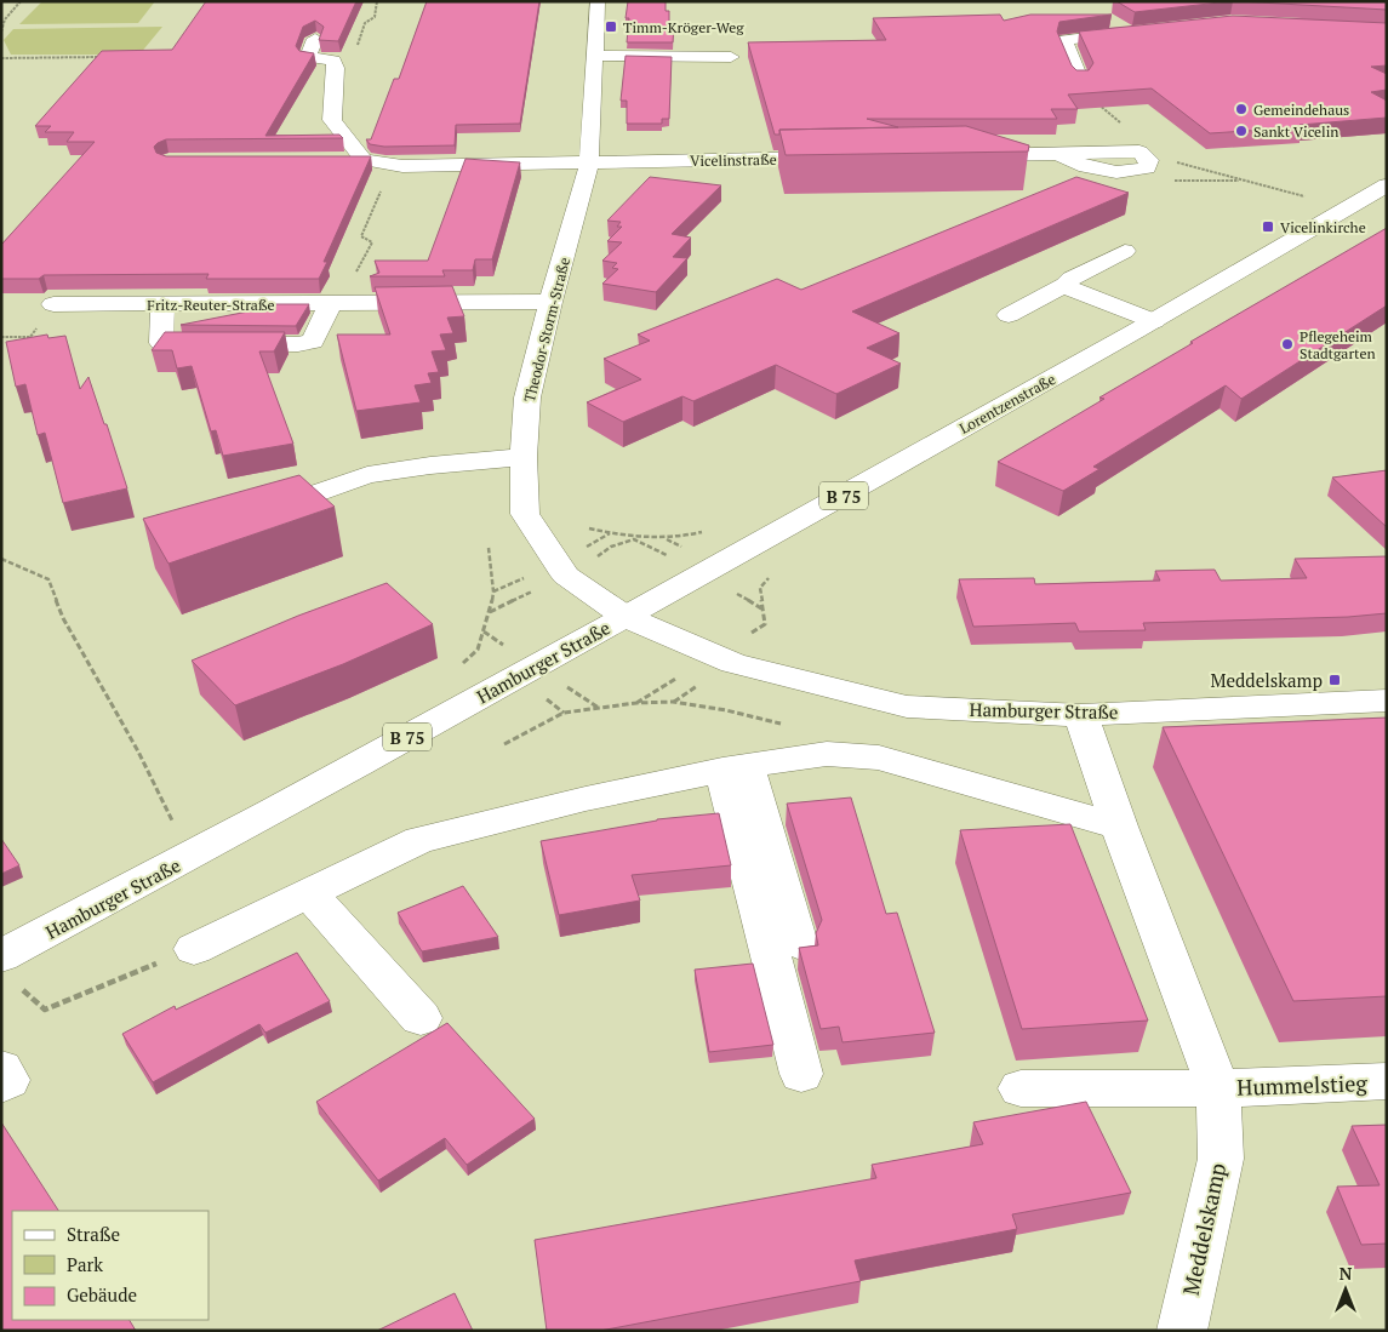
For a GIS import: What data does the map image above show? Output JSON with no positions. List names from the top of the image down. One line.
{"streets":{"street":["Vicelinstraße","Fritz-Reuter-Straße","Theodor-Storm-Straße","Lorentzenstraße","B 75","Hamburger Straße","Hummelstieg","Meddelskamp"]},"crossings":[["Vicelinstraße","Theodor-Storm-Straße"],["Fritz-Reuter-Straße","Theodor-Storm-Straße"],["Theodor-Storm-Straße","Lorentzenstraße"],["Theodor-Storm-Straße","Hamburger Straße"],["Lorentzenstraße","Hamburger Straße"],["Hamburger Straße","Meddelskamp"],["Hummelstieg","Meddelskamp"]],"places":{"transit":["Timm-Kröger-Weg","Vicelinkirche","Meddelskamp"],"other":["Gemeindehaus","Sankt Vicelin","Pflegeheim Stadtgarten"]},"legend":["Straße","Park","Gebäude"],"north":"top"}
